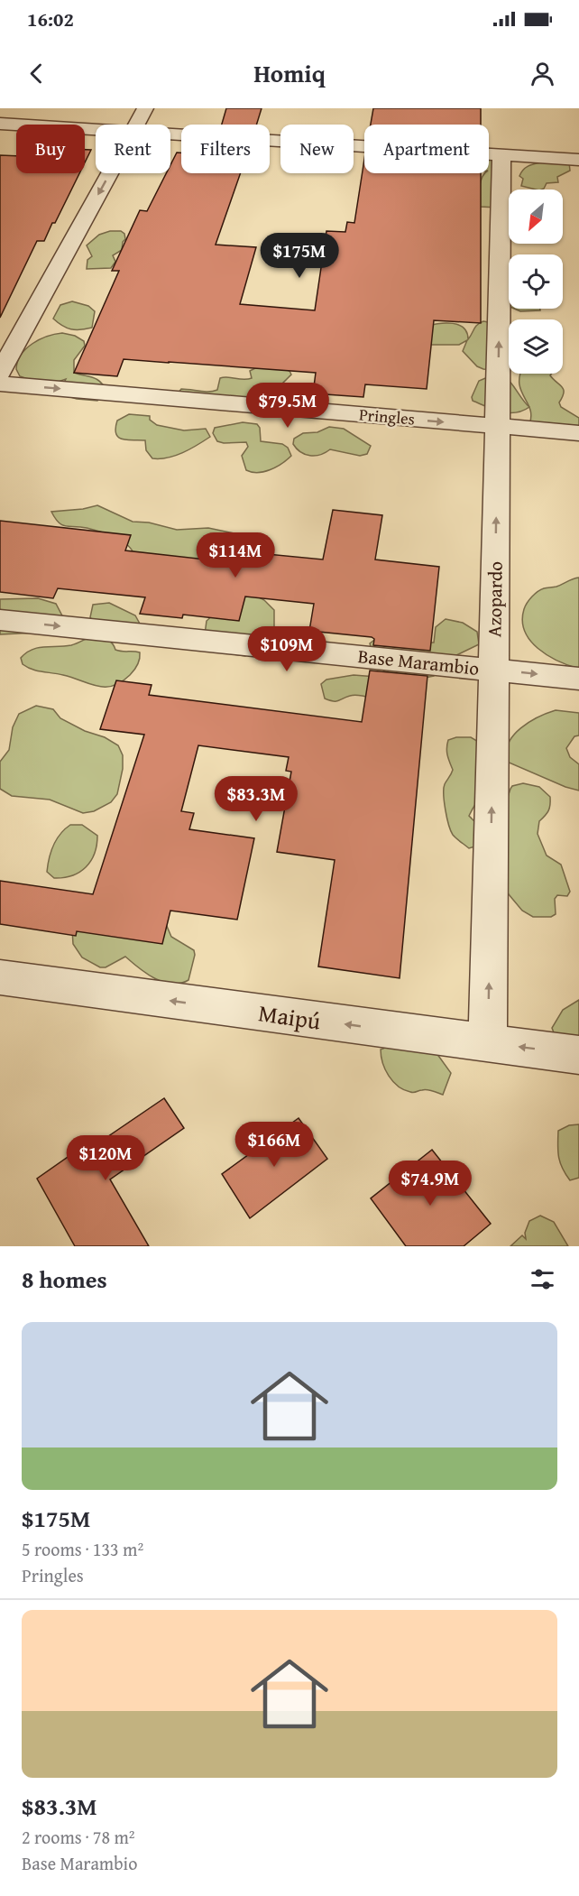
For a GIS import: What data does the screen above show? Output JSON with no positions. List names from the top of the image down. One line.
{"streets":{"street":["Pringles","Azopardo","Base Marambio","Maipú"]},"crossings":[["Pringles","Azopardo"],["Azopardo","Base Marambio"],["Azopardo","Maipú"]],"one_way":["Azopardo","Base Marambio","Maipú"],"north":"bottom left","page":{"status":"16:02","header":"Homiq","chip":["Buy","Rent","Filters","New","Apartment"],"price":["$175M","$79.5M","$114M","$109M","$83.3M","$166M","$120M","$74.9M"],"heading":"8 homes","list":[{"name":"$175M","note":"5 rooms · 133 m² · Pringles"},{"name":"$83.3M","note":"2 rooms · 78 m² · Base Marambio"}]}}
